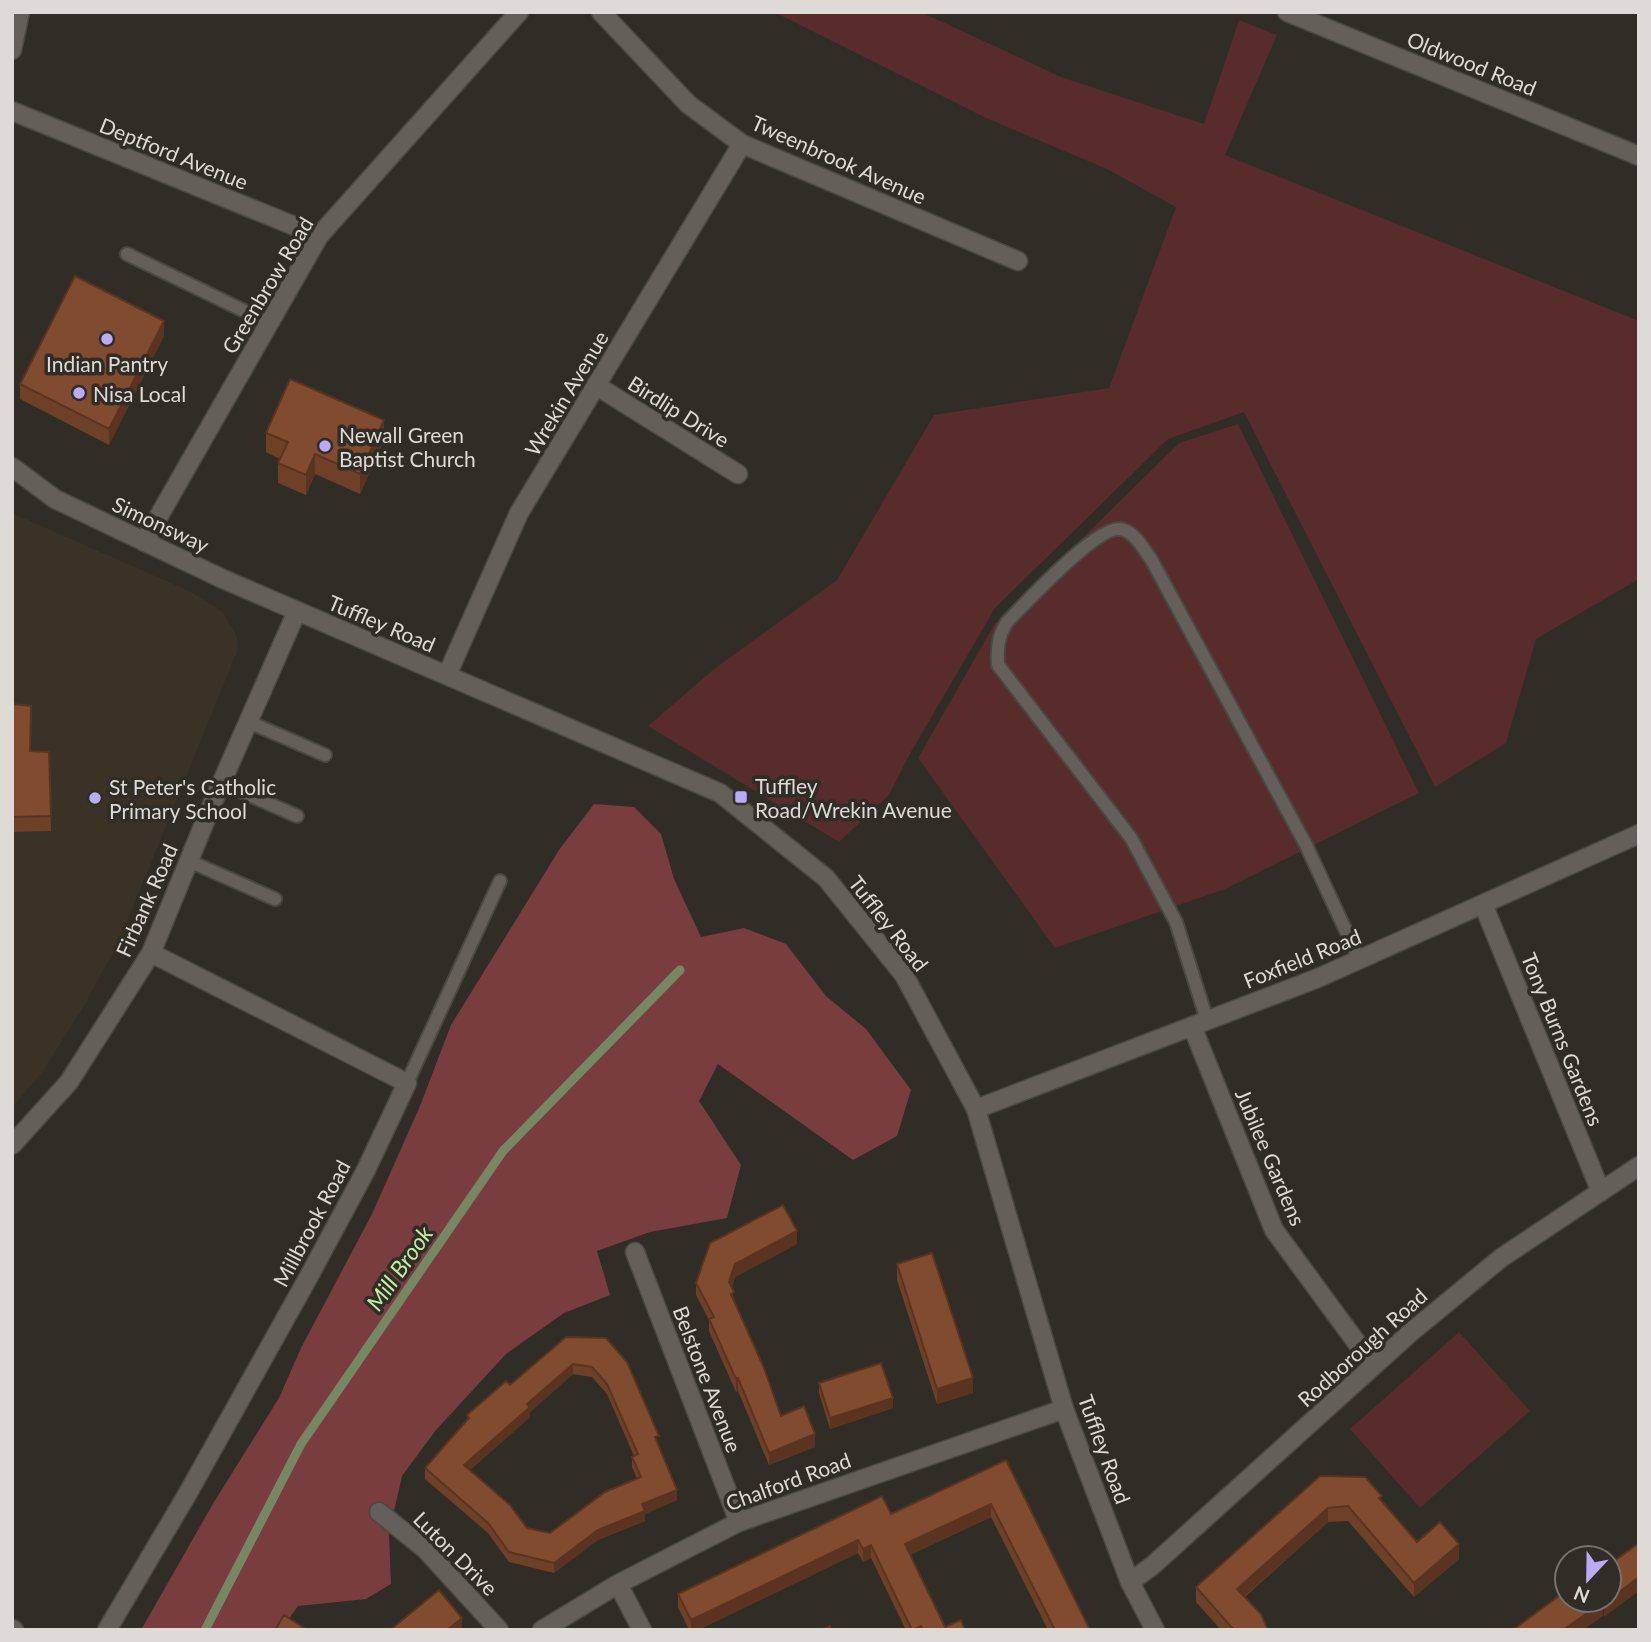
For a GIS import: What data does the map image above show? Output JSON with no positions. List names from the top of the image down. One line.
{"streets":{"street":["Oldwood Road","Deptford Avenue","Tweenbrook Avenue","Greenbrow Road","Wrekin Avenue","Birdlip Drive","Simonsway","Tuffley Road","Firbank Road","Foxfield Road","Tony Burns Gardens","Jubilee Gardens","Millbrook Road","Rodborough Road","Belstone Avenue","Chalford Road","Luton Drive"]},"crossings":[["Deptford Avenue","Greenbrow Road"],["Tweenbrook Avenue","Wrekin Avenue"],["Greenbrow Road","Simonsway"],["Wrekin Avenue","Birdlip Drive"],["Wrekin Avenue","Tuffley Road"],["Simonsway","Tuffley Road"],["Simonsway","Firbank Road"],["Tuffley Road","Firbank Road"],["Tuffley Road","Foxfield Road"],["Tuffley Road","Rodborough Road"],["Tuffley Road","Chalford Road"],["Foxfield Road","Tony Burns Gardens"],["Foxfield Road","Jubilee Gardens"],["Tony Burns Gardens","Rodborough Road"],["Jubilee Gardens","Rodborough Road"],["Belstone Avenue","Chalford Road"]],"water":["Mill Brook"],"places":{"other":["Indian Pantry","Nisa Local","Newall Green Baptist Church","St Peter's Catholic Primary School"],"transit":["Tuffley Road/Wrekin Avenue"]},"north":"bottom"}
